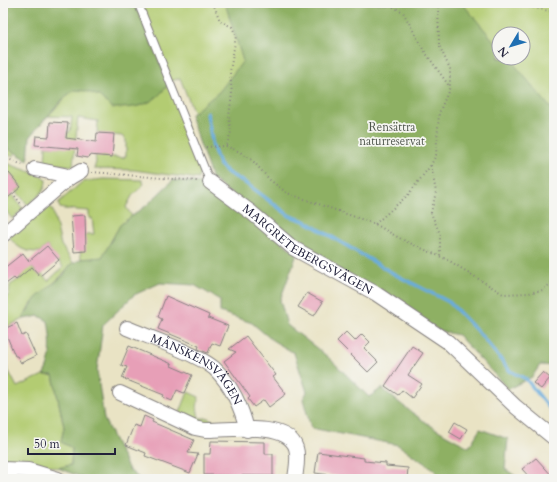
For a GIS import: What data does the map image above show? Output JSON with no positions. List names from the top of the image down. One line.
{"streets":{"street":["MARGRETEBERGSVÄGEN","MÅNSKENSVÄGEN"]},"parks":["Rensättra naturreservat"],"scale_bar":"50 m","north":"bottom left"}
